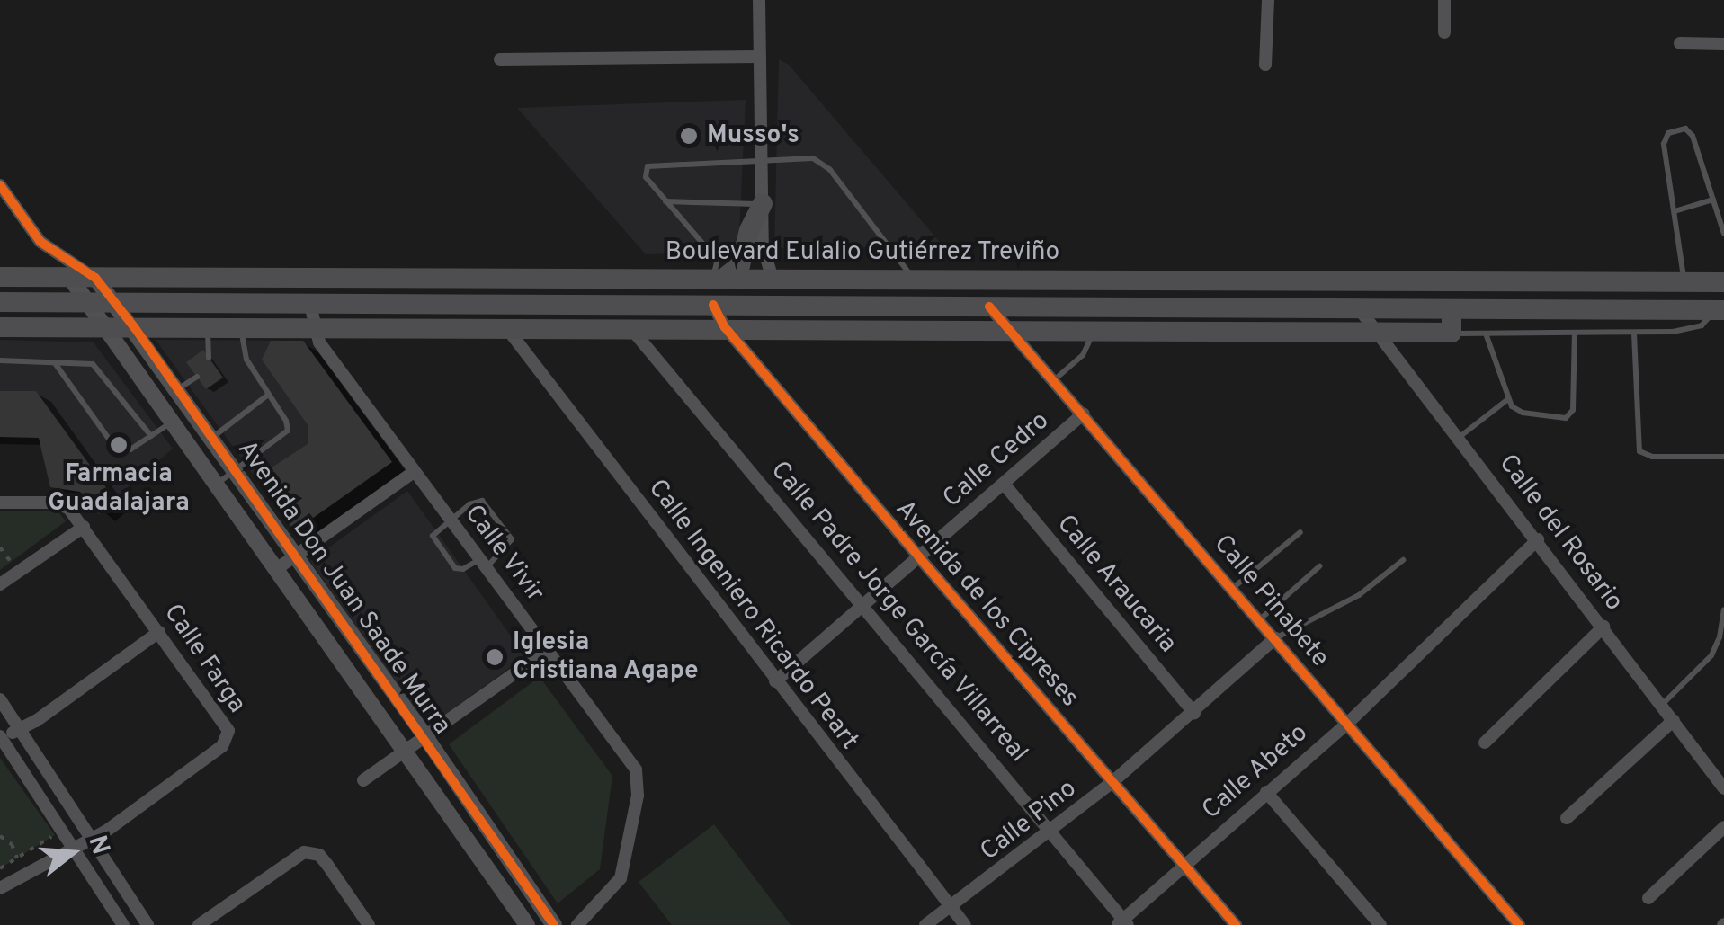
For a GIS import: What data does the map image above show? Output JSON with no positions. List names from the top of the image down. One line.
{"streets":{"main road":["Boulevard Eulalio Gutiérrez Treviño"],"street":["Calle Cedro","Calle del Rosario","Calle Vivir","Calle Araucaria","Avenida Don Juan Saade Murra","Calle Pinabete","Avenida de los Cipreses","Calle Padre Jorge García Villarreal","Calle Ingeniero Ricardo Peart","Calle Farga","Calle Abeto","Calle Pino"]},"crossings":[["Boulevard Eulalio Gutiérrez Treviño","Calle del Rosario"],["Boulevard Eulalio Gutiérrez Treviño","Calle Vivir"],["Boulevard Eulalio Gutiérrez Treviño","Avenida Don Juan Saade Murra"],["Boulevard Eulalio Gutiérrez Treviño","Calle Pinabete"],["Boulevard Eulalio Gutiérrez Treviño","Avenida de los Cipreses"],["Calle Cedro","Calle Araucaria"],["Calle Cedro","Calle Pinabete"],["Calle Cedro","Avenida de los Cipreses"],["Calle Cedro","Calle Padre Jorge García Villarreal"],["Calle Cedro","Calle Ingeniero Ricardo Peart"],["Calle del Rosario","Calle Abeto"],["Calle Araucaria","Calle Pino"],["Calle Pinabete","Calle Abeto"],["Calle Pinabete","Calle Pino"],["Avenida de los Cipreses","Calle Abeto"],["Avenida de los Cipreses","Calle Pino"],["Calle Padre Jorge García Villarreal","Calle Abeto"],["Calle Padre Jorge García Villarreal","Calle Pino"],["Calle Ingeniero Ricardo Peart","Calle Pino"]],"places":["Musso's","Farmacia Guadalajara","Iglesia Cristiana Agape"],"north":"right"}
